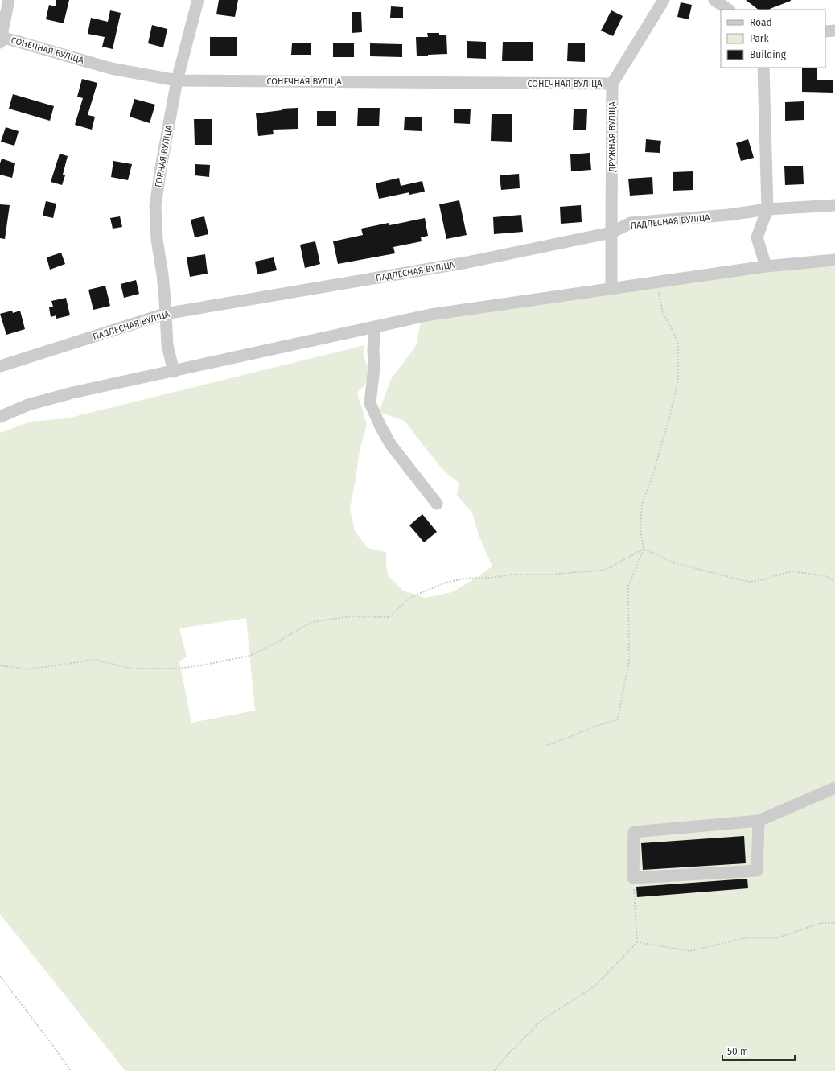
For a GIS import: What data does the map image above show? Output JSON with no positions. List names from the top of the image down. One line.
{"streets":{"street":["СОНЕЧНАЯ ВУЛІЦА","ДРУЖНАЯ ВУЛІЦА","ГОРНАЯ ВУЛІЦА","ПАДЛЕСНАЯ ВУЛІЦА"]},"crossings":[["СОНЕЧНАЯ ВУЛІЦА","ДРУЖНАЯ ВУЛІЦА"],["СОНЕЧНАЯ ВУЛІЦА","ГОРНАЯ ВУЛІЦА"],["ДРУЖНАЯ ВУЛІЦА","ПАДЛЕСНАЯ ВУЛІЦА"],["ГОРНАЯ ВУЛІЦА","ПАДЛЕСНАЯ ВУЛІЦА"]],"legend":["Road","Park","Building"],"scale_bar":"50 m"}
